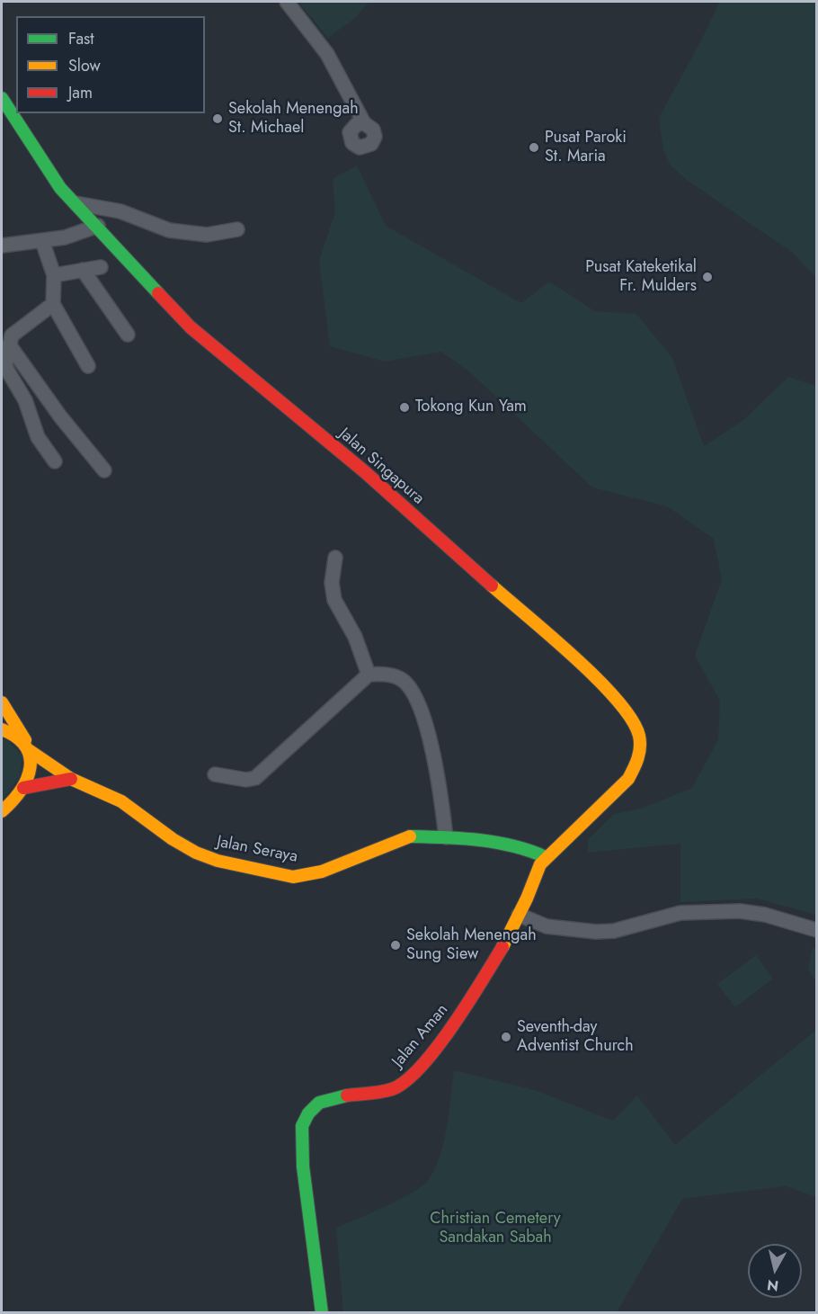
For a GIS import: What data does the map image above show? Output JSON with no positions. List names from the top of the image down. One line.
{"streets":{"main road":["Jalan Singapura","Jalan Seraya","Jalan Aman"]},"crossings":[["Jalan Singapura","Jalan Seraya"],["Jalan Singapura","Jalan Aman"],["Jalan Seraya","Jalan Aman"]],"parks":["Christian Cemetery Sandakan Sabah"],"places":["Sekolah Menengah St. Michael","Pusat Paroki St. Maria","Pusat Kateketikal Fr. Mulders","Tokong Kun Yam","Sekolah Menengah Sung Siew","Seventh-day Adventist Church"],"legend":["Fast","Slow","Jam"],"north":"bottom"}
